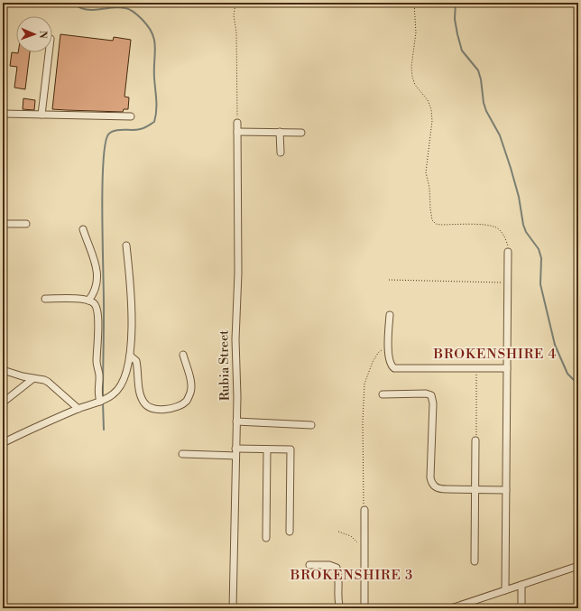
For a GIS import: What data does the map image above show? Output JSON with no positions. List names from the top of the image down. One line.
{"streets":{"street":["Rubia Street"]},"districts":["BROKENSHIRE 4","BROKENSHIRE 3"],"north":"right"}
